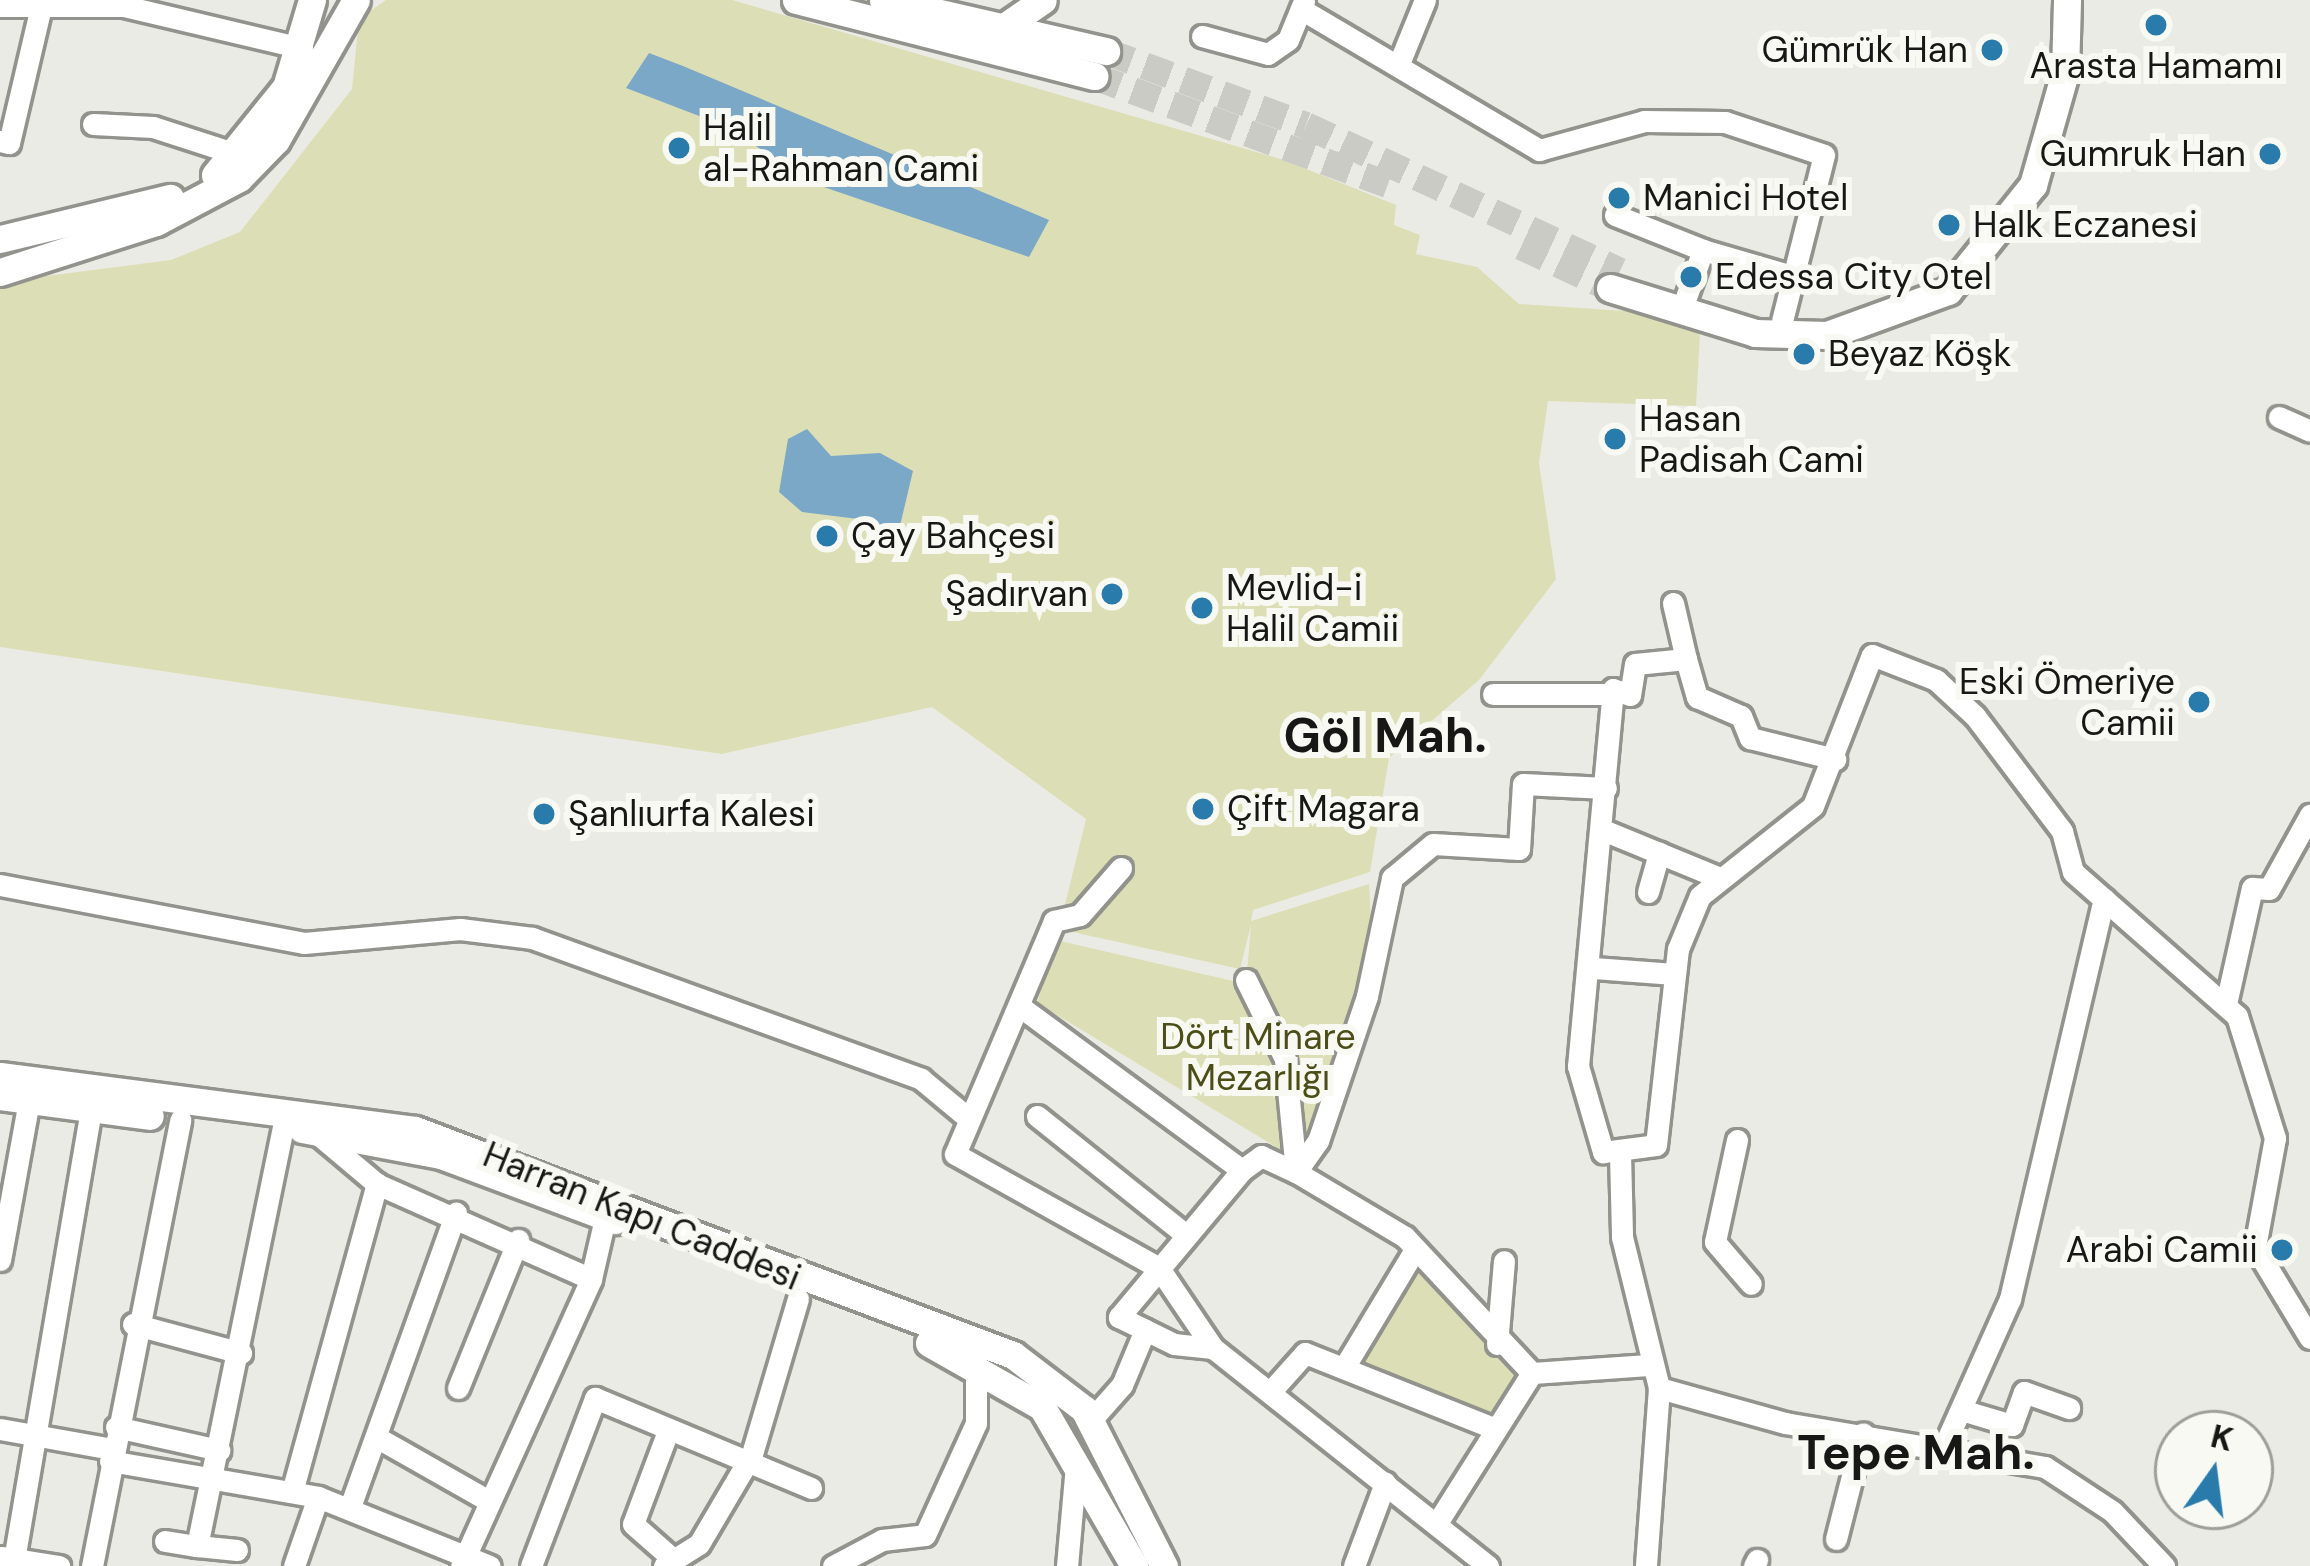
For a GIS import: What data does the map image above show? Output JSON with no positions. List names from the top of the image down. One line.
{"streets":{"main road":["Harran Kapı Caddesi"]},"districts":["Göl Mah.","Tepe Mah."],"parks":["Dört Minare Mezarlığı"],"places":["Arasta Hamamı","Gümrük Han","Halil al-Rahman Cami","Gumruk Han","Manici Hotel","Halk Eczanesi","Edessa City Otel","Beyaz Köşk","Hasan Padisah Cami","Çay Bahçesi","Şadırvan","Mevlid-i Halil Camii","Eski Ömeriye Camii","Çift Magara","Şanlıurfa Kalesi","Arabi Camii"],"north":"top"}
